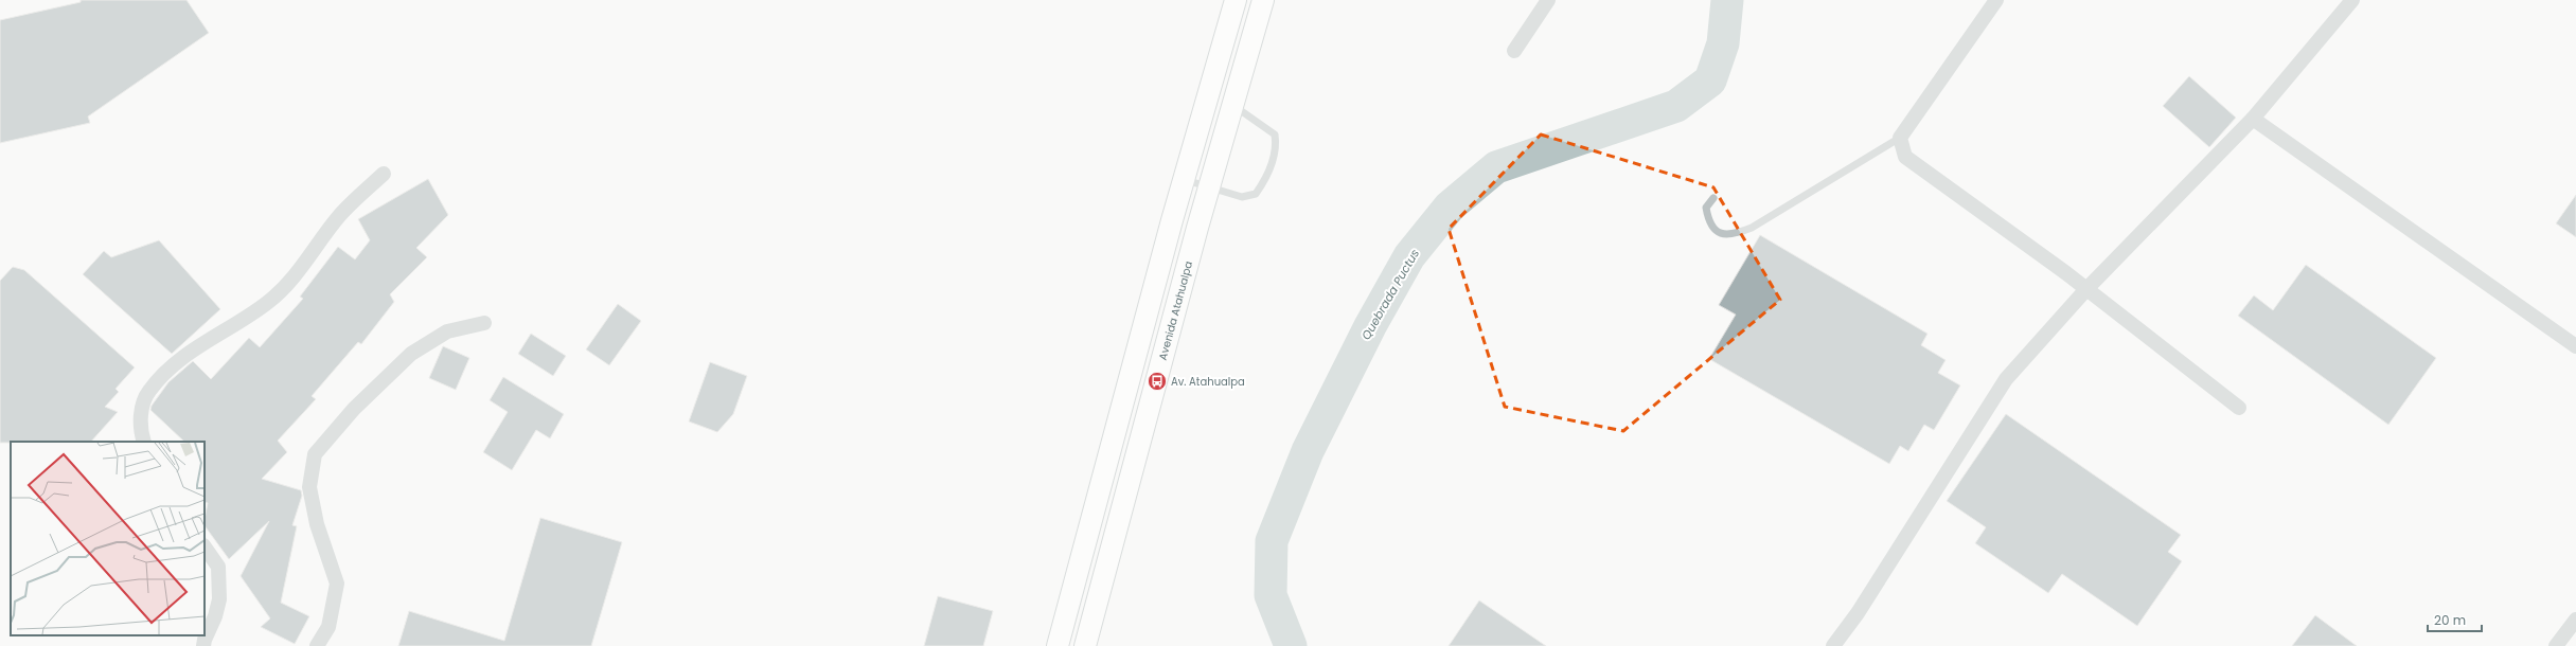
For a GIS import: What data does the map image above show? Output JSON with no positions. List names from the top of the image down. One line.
{"streets":{"main road":["Avenida Atahualpa"]},"water":["Quebrada Puctus"],"places":{"bus stop":["Av. Atahualpa"]},"scale_bar":"20 m"}
